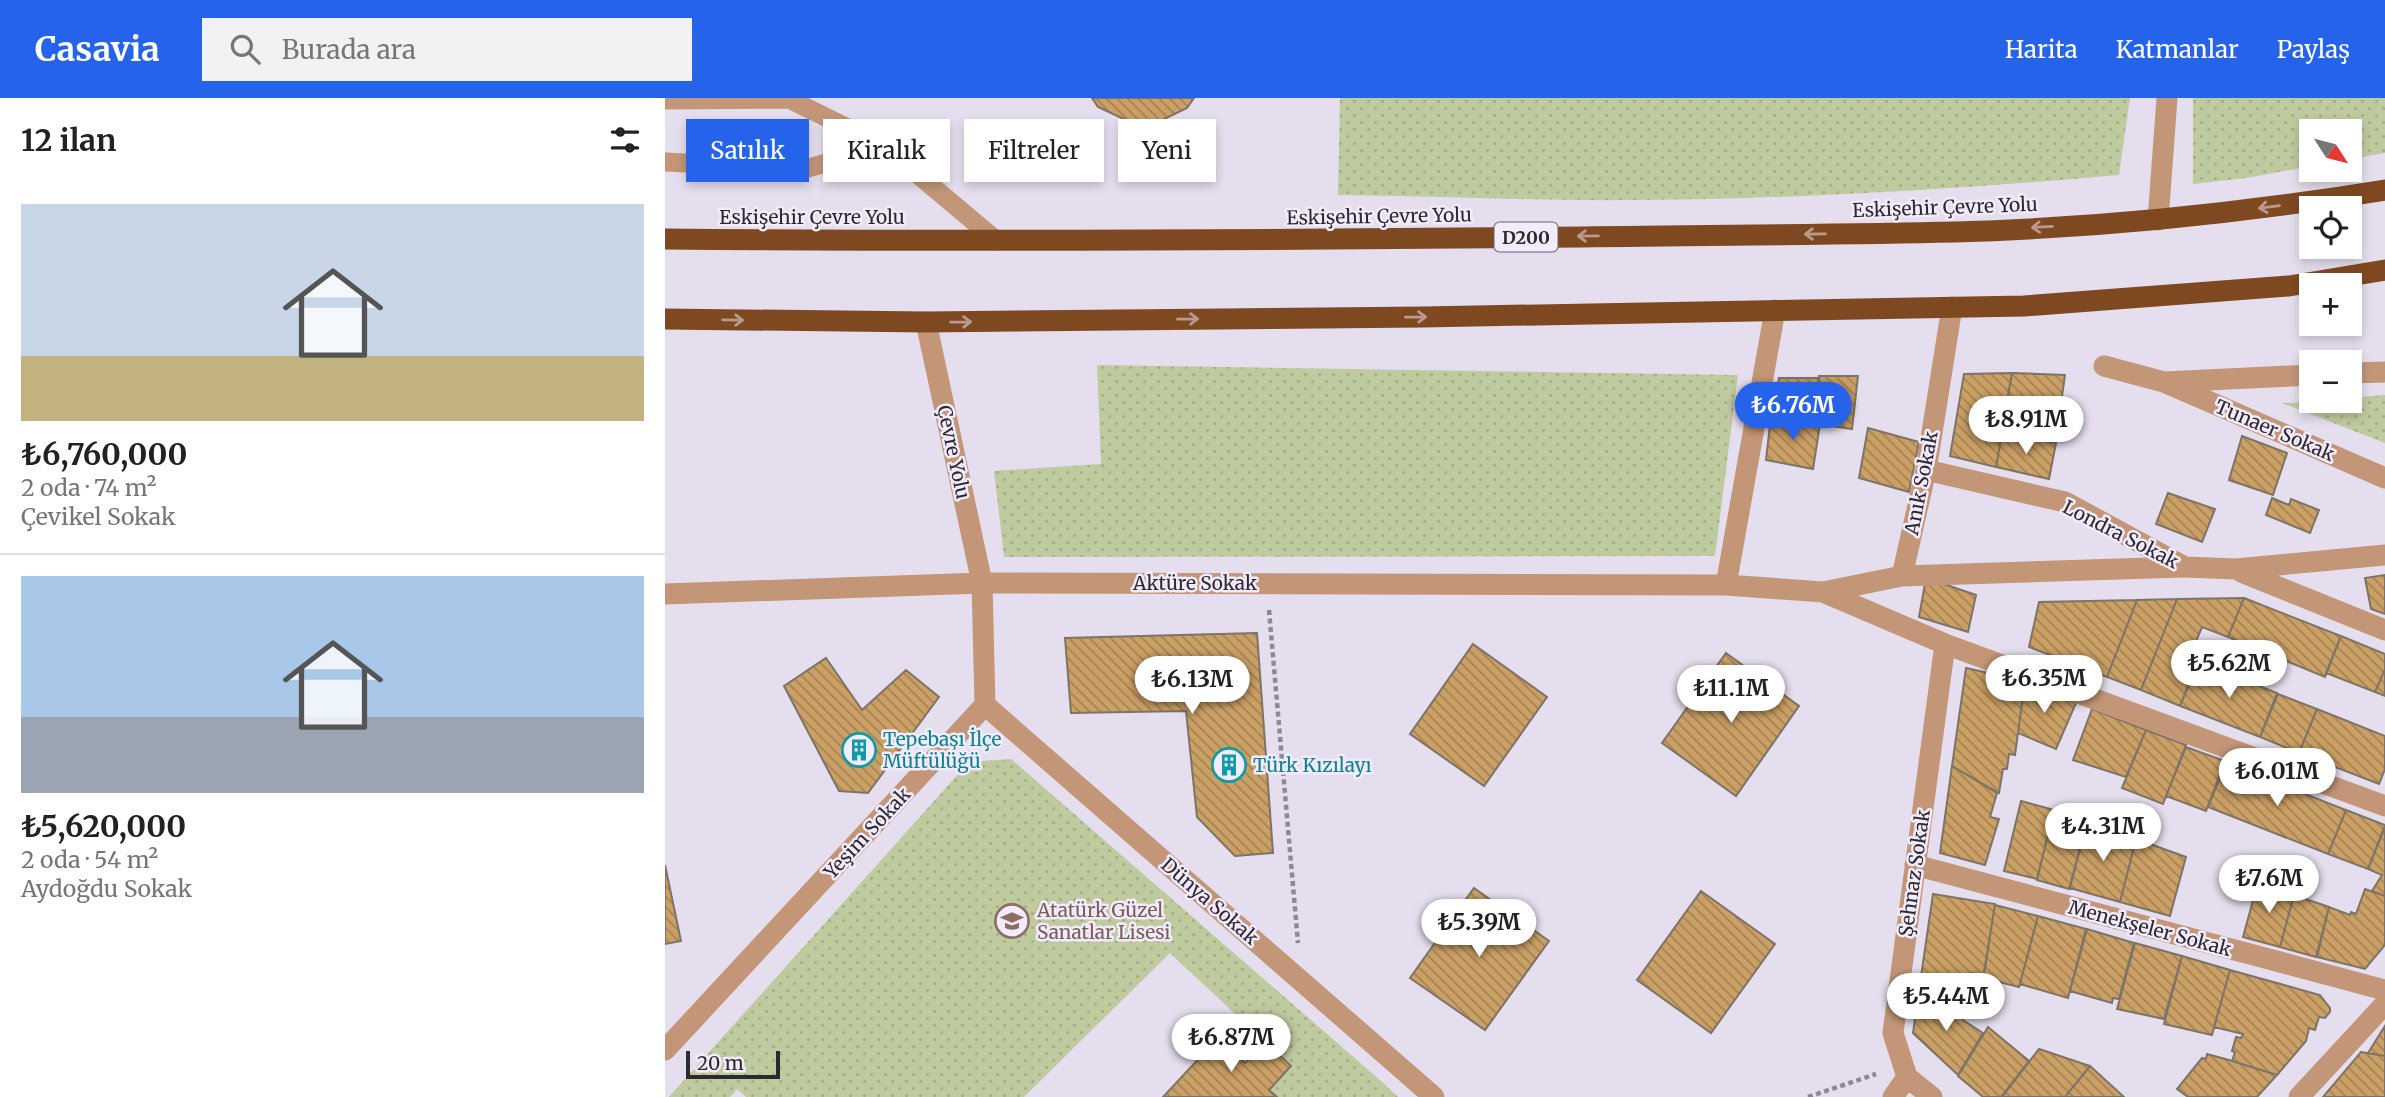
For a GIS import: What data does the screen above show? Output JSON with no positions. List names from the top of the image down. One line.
{"streets":{"highway":["Eskişehir Çevre Yolu","D200"],"street":["Tunaer Sokak","Çevre Yolu","Anık Sokak","Londra Sokak","Aktüre Sokak","Yeşim Sokak","Şehnaz Sokak","Dünya Sokak","Menekşeler Sokak"]},"crossings":[["Çevre Yolu","Aktüre Sokak"],["Anık Sokak","Londra Sokak"],["Yeşim Sokak","Dünya Sokak"],["Şehnaz Sokak","Menekşeler Sokak"]],"places":{"building":["Tepebaşı İlçe Müftülüğü","Türk Kızılayı"],"school or university":["Atatürk Güzel Sanatlar Lisesi"]},"scale_bar":"20 m","north":"bottom right","page":{"header":"Casavia","search":"Burada ara","nav":["Harita","Katmanlar","Paylaş"],"heading":"12 ilan","map_buttons":["+","−"],"chip":["Satılık","Kiralık","Filtreler","Yeni"],"list":[{"name":"₺6,760,000","note":"2 oda · 74 m² · Çevikel Sokak"},{"name":"₺5,620,000","note":"2 oda · 54 m² · Aydoğdu Sokak"}],"price":["₺6.76M","₺8.91M","₺5.62M","₺6.35M","₺6.13M","₺11.1M","₺6.01M","₺4.31M","₺7.6M","₺5.39M","₺5.44M","₺6.87M"],"scale":"20 m"}}
